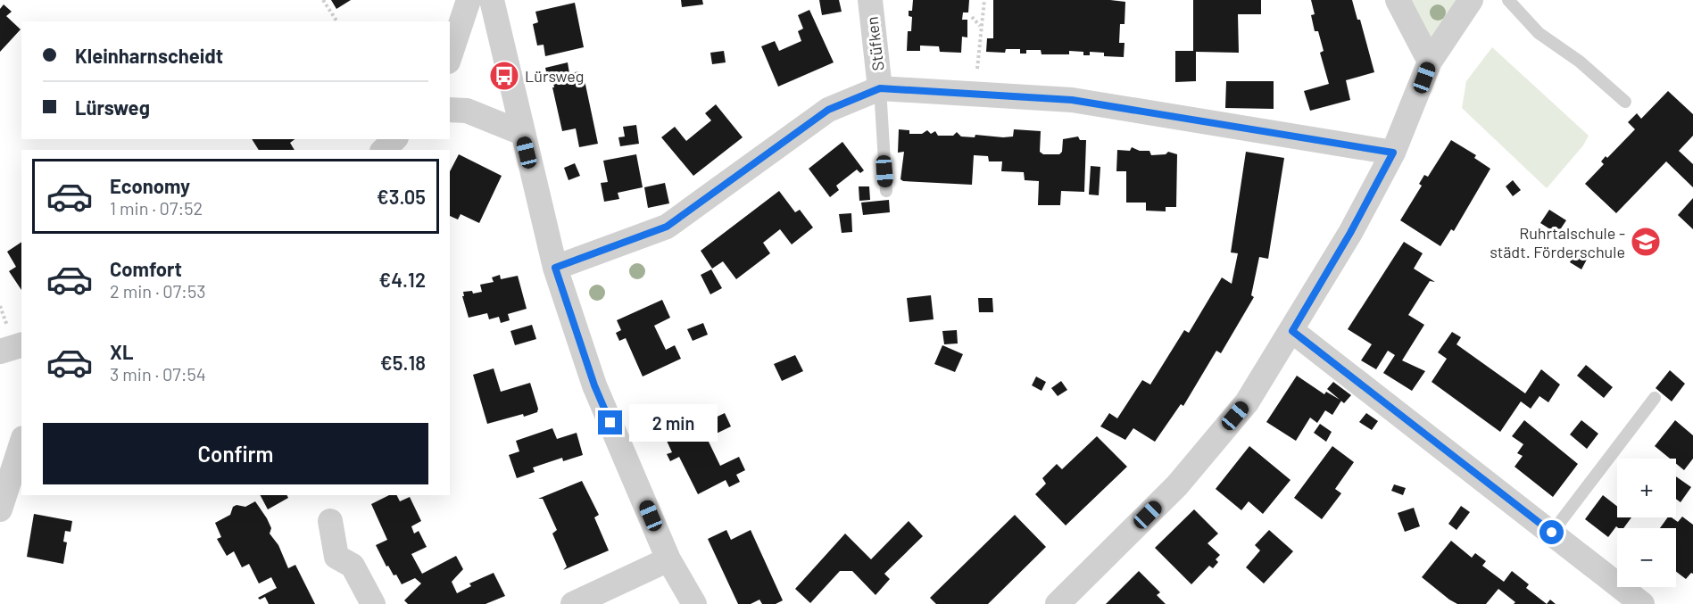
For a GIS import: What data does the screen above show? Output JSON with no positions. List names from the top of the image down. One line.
{"streets":{"street":["Stüfken"]},"places":{"bus stop":["Lürsweg"],"school or university":["Ruhrtalschule - städt. Förderschule"]},"page":{"banner":["Kleinharnscheidt","Lürsweg"],"list":[{"name":"Economy","note":"1 min · 07:52","value":"€3.05"},{"name":"Comfort","note":"2 min · 07:53","value":"€4.12"},{"name":"XL","note":"3 min · 07:54","value":"€5.18"}],"bubble":"2 min","buttons":"Confirm","map_buttons":["+","−"]}}
